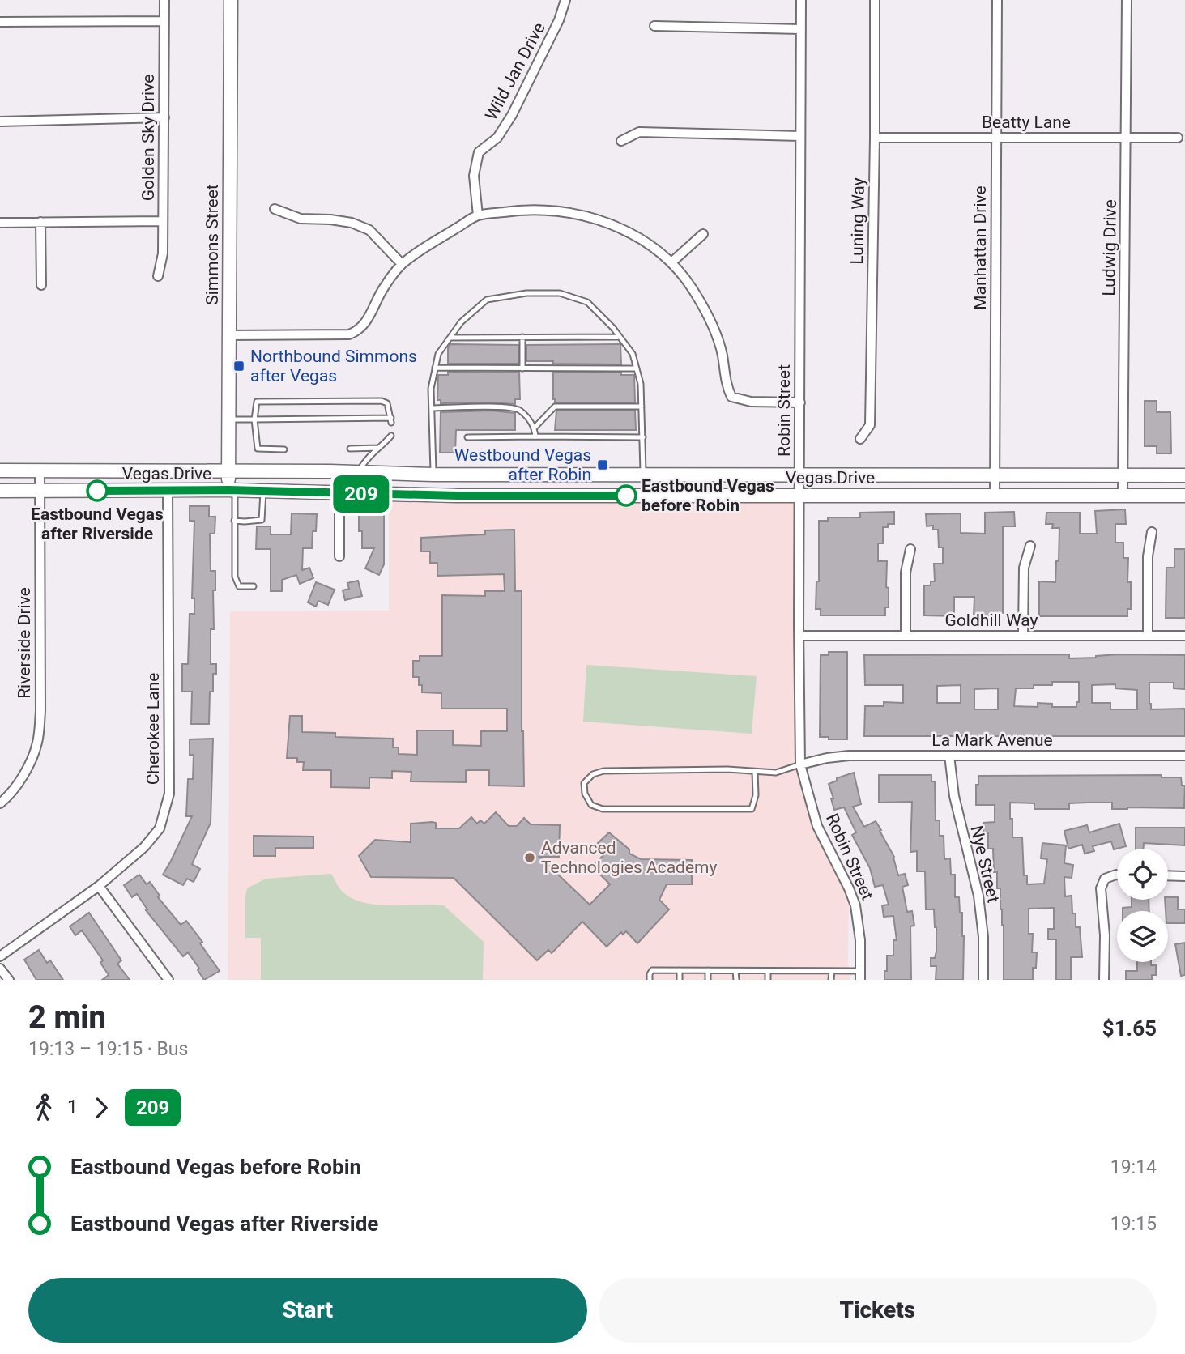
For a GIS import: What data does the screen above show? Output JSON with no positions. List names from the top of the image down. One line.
{"streets":{"main road":["Simmons Street","Vegas Drive"],"street":["Wild Jan Drive","Beatty Lane","Golden Sky Drive","Luning Way","Manhattan Drive","Ludwig Drive","Robin Street","Goldhill Way","Riverside Drive","Cherokee Lane","La Mark Avenue","Nye Street"]},"crossings":[["Beatty Lane","Luning Way"],["Beatty Lane","Manhattan Drive"],["Beatty Lane","Ludwig Drive"],["Simmons Street","Vegas Drive"],["Manhattan Drive","Vegas Drive"],["Ludwig Drive","Vegas Drive"],["Robin Street","Vegas Drive"],["Robin Street","Goldhill Way"],["Robin Street","La Mark Avenue"],["Vegas Drive","Riverside Drive"],["Vegas Drive","Cherokee Lane"],["La Mark Avenue","Nye Street"]],"places":{"transit":["Northbound Simmons after Vegas","Westbound Vegas after Robin"],"other":["Eastbound Vegas after Riverside","Eastbound Vegas before Robin","Advanced Technologies Academy"]},"lines":["bus line 209"],"page":{"on_map":"209","heading":["2 min","19:13 – 19:15 · Bus","$1.65"],"legs":["1","209"],"list":[{"name":"Eastbound Vegas before Robin","value":"19:14"},{"name":"Eastbound Vegas after Riverside","value":"19:15"}],"buttons":["Start","Tickets"]}}
